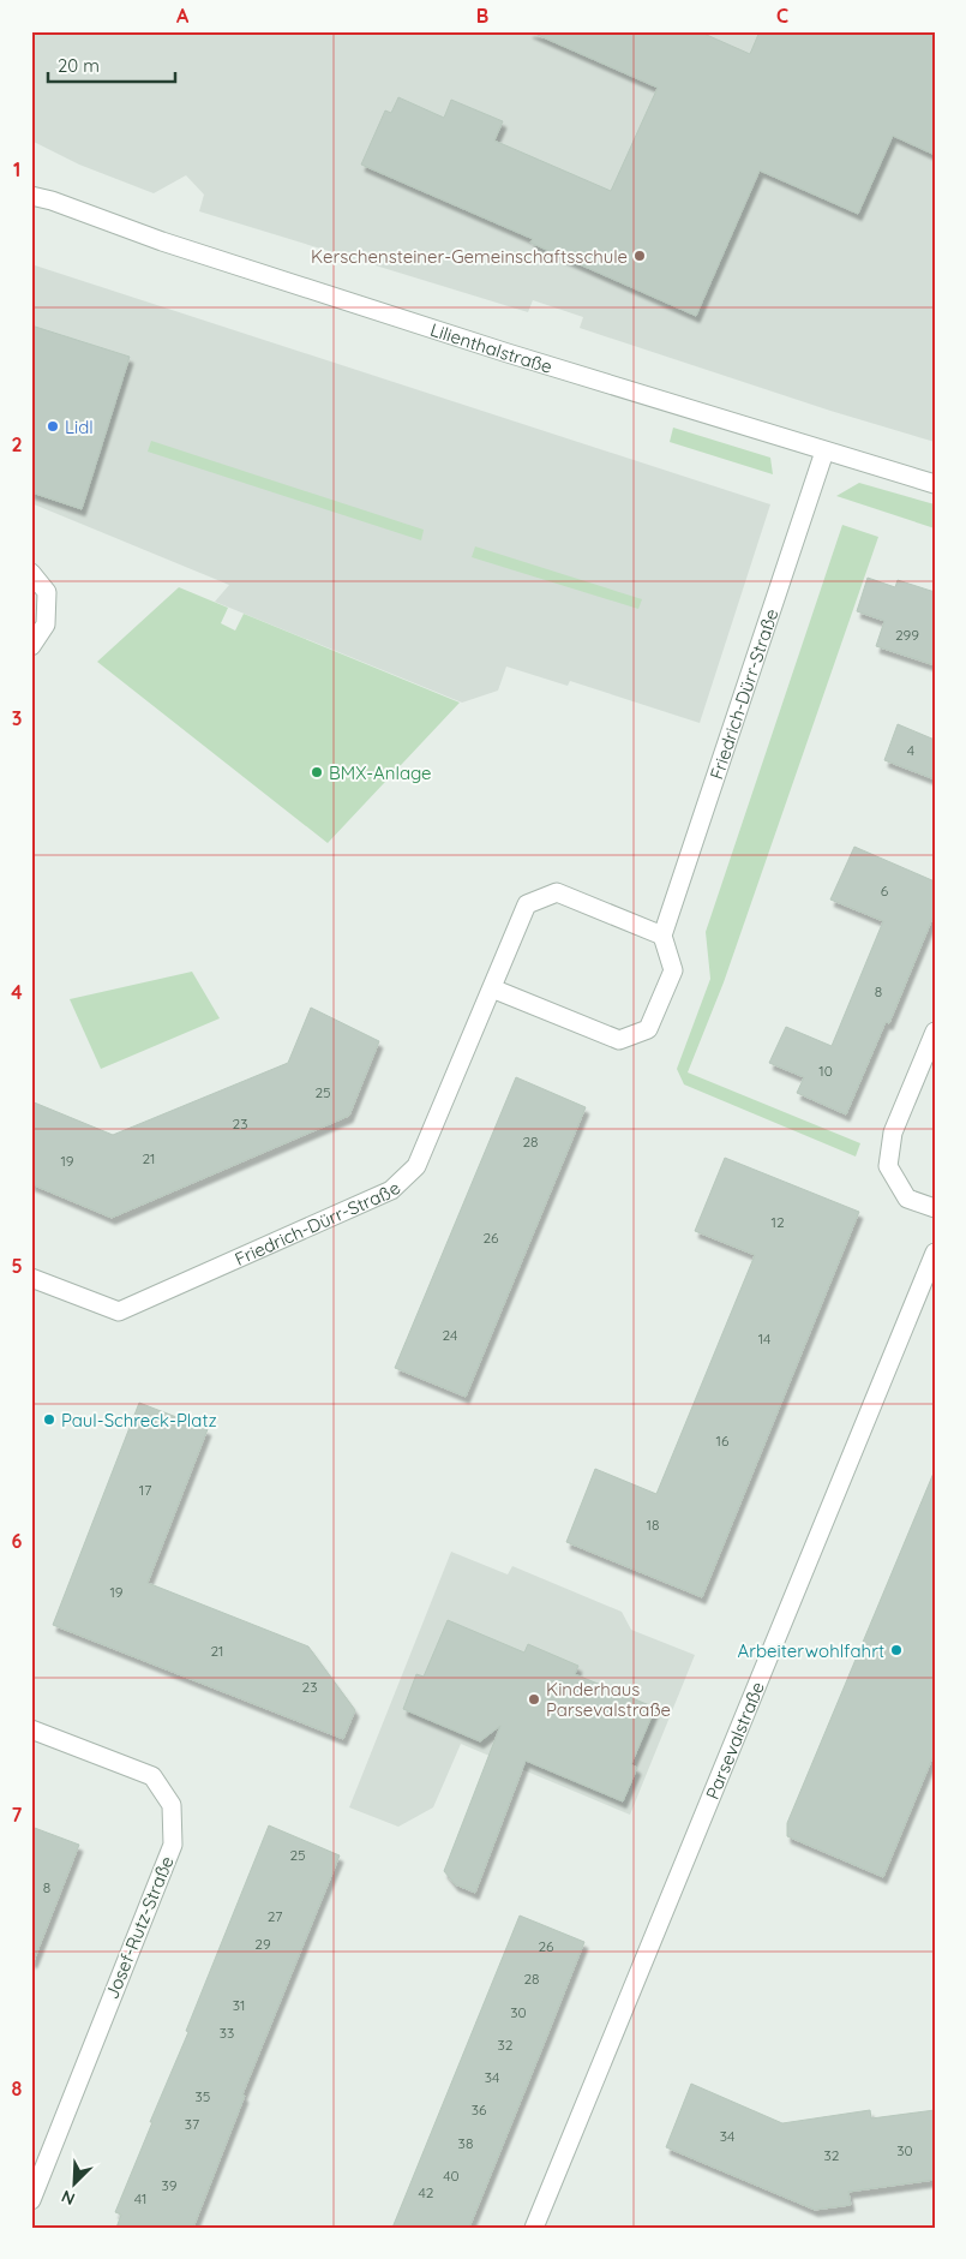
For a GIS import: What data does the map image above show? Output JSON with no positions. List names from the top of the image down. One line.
{"streets":{"street":["Lilienthalstraße","Friedrich-Dürr-Straße","Parsevalstraße","Josef-Rutz-Straße"]},"crossings":[["Lilienthalstraße","Friedrich-Dürr-Straße"]],"places":["Kerschensteiner-Gemeinschaftsschule","Lidl","BMX-Anlage","Paul-Schreck-Platz","Arbeiterwohlfahrt","Kinderhaus Parsevalstraße"],"house_numbers":["299","4","6","8","10","25","23","28","21","19","12","26","24","14","16","17","18","19","21","23","25","8","27","29","26","28","31","30","33","32","34","35","36","37","34","38","30","32","40","39","42","41"],"scale_bar":"20 m","north":"bottom left","grid":{"columns":["A","B","C"],"rows":["1","2","3","4","5","6","7","8"]}}
